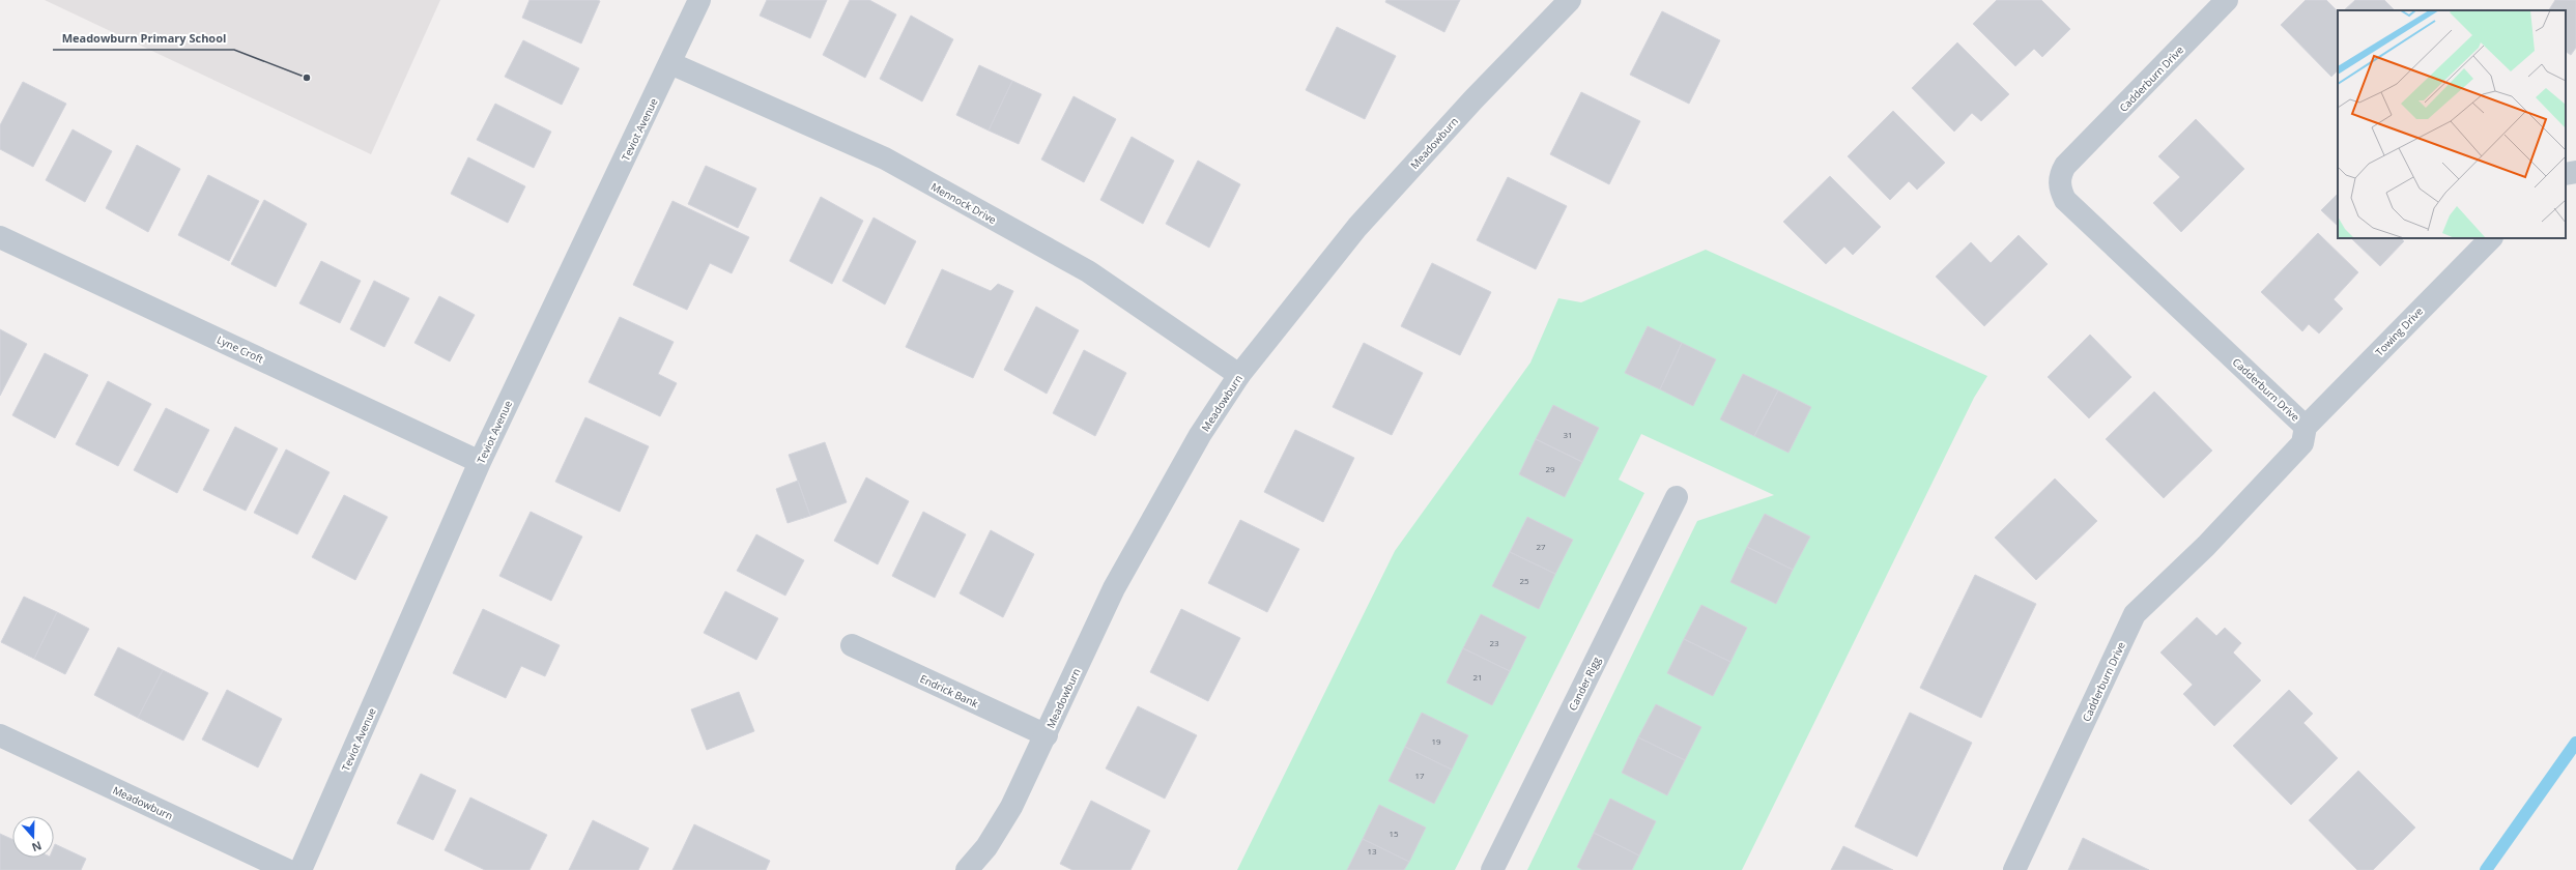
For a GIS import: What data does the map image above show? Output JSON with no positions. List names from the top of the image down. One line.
{"streets":{"street":["Cadderburn Drive","Teviot Avenue","Meadowburn","Mennock Drive","Towing Drive","Lyne Croft","Cander Rigg","Endrick Bank"]},"crossings":[["Cadderburn Drive","Towing Drive"],["Teviot Avenue","Mennock Drive"],["Teviot Avenue","Lyne Croft"],["Meadowburn","Mennock Drive"],["Meadowburn","Endrick Bank"]],"places":["Meadowburn Primary School"],"house_numbers":["31","29","27","25","23","21","19","17","15","13"],"north":"bottom"}
